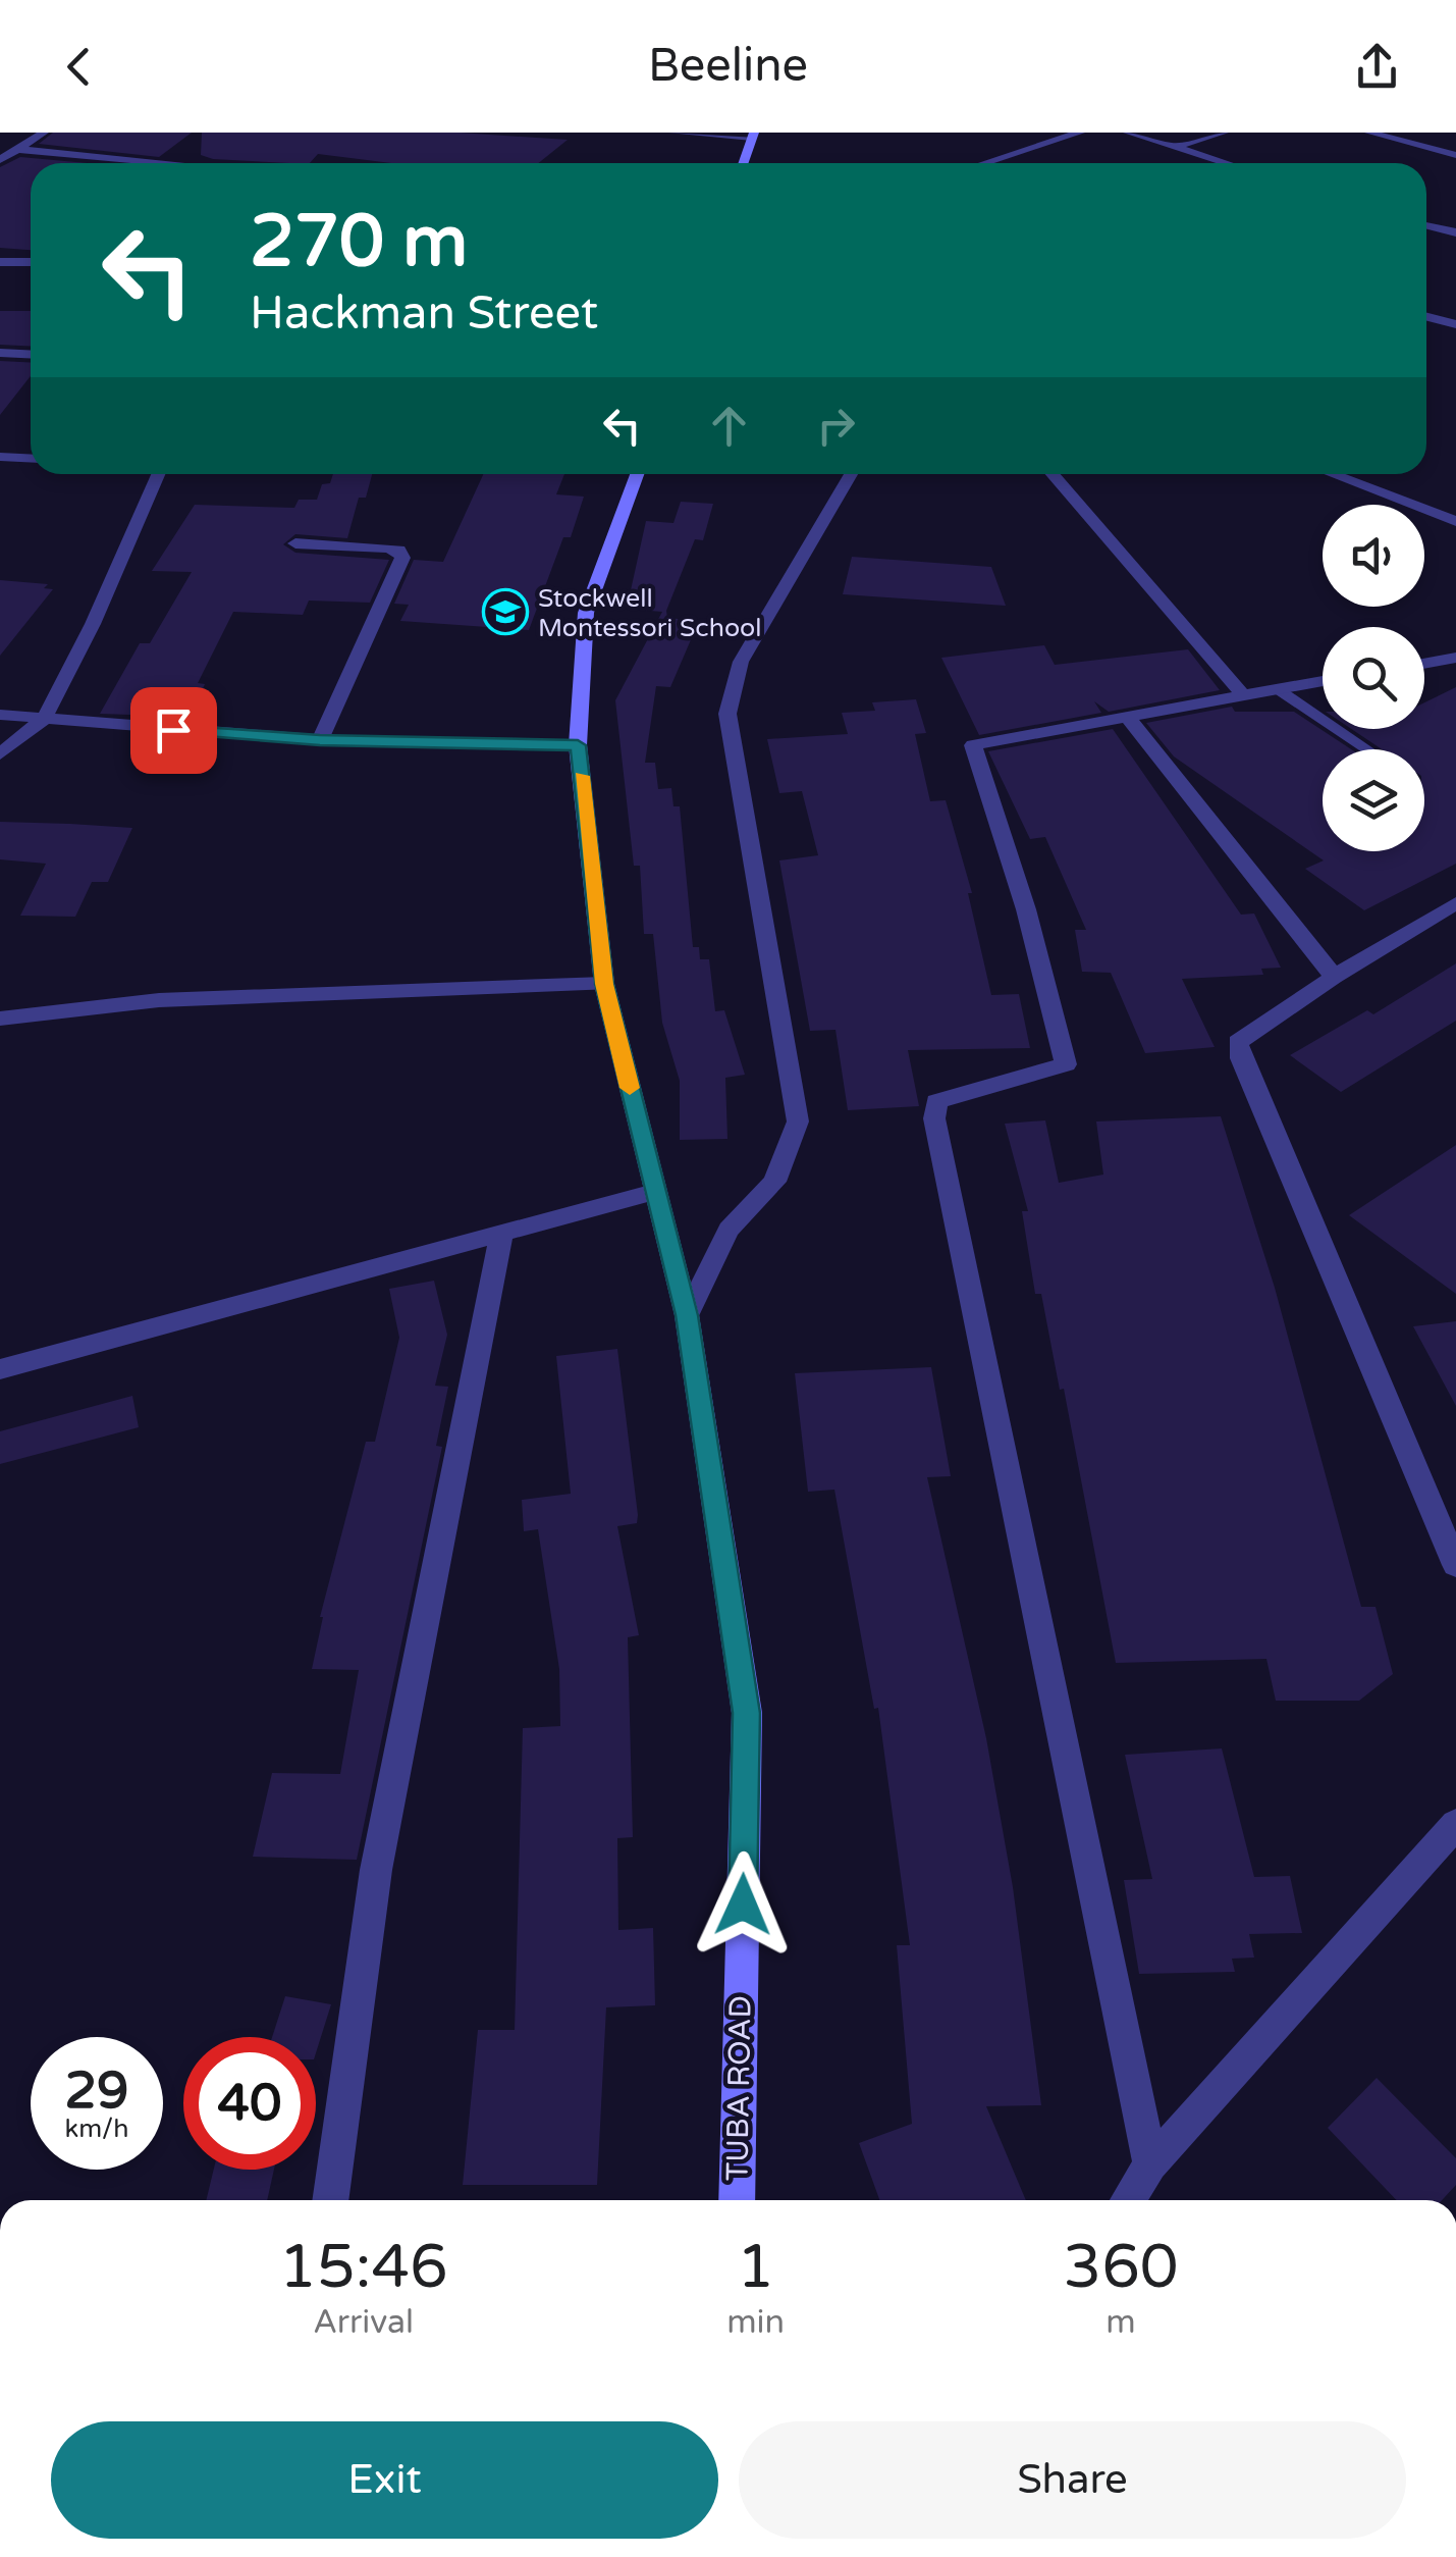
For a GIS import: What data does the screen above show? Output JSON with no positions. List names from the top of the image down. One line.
{"streets":{"street":["TUBA ROAD"]},"places":{"school or university":["Stockwell Montessori School"]},"page":{"header":"Beeline","turn":["270 m","Hackman Street"],"speed":"29 km/h","limit":"40","eta":["15:46","Arrival","1","min","360","m"],"buttons":["Exit","Share"]}}
